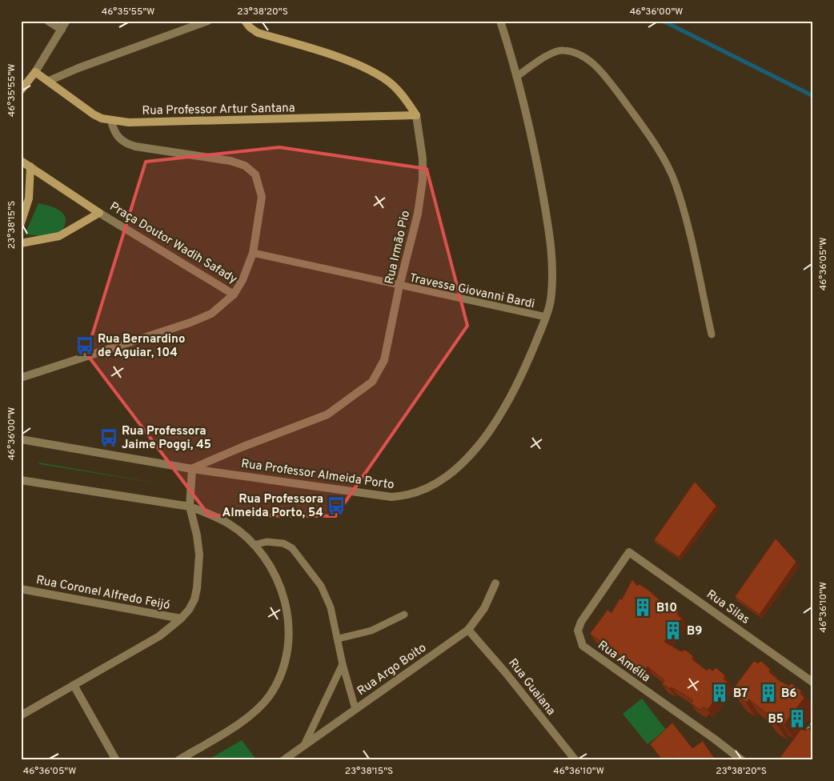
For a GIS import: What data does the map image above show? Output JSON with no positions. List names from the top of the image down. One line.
{"streets":{"street":["Rua Professor Artur Santana","Praça Doutor Wadih Safady","Rua Irmão Pio","Rua Professor Almeida Porto","Rua Coronel Alfredo Feijó","Rua Silas","Rua Amélia","Rua Argo Boito","Rua Guaiana"],"lane":["Travessa Giovanni Bardi"]},"crossings":[["Rua Professor Artur Santana","Praça Doutor Wadih Safady"],["Rua Professor Artur Santana","Rua Irmão Pio"],["Praça Doutor Wadih Safady","Travessa Giovanni Bardi"],["Rua Irmão Pio","Travessa Giovanni Bardi"],["Rua Irmão Pio","Rua Professor Almeida Porto"],["Travessa Giovanni Bardi","Rua Professor Almeida Porto"],["Rua Silas","Rua Amélia"],["Rua Argo Boito","Rua Guaiana"]],"places":{"bus stop":["Rua Bernardino de Aguiar, 104","Rua Professora Jaime Poggi, 45","Rua Professora Almeida Porto, 54"],"building":["B10","B9","B7","B6","B5"]},"coordinates":["46°35'55\"W","23°38'20\"S","46°36'00\"W","23°38'15\"S","46°36'05\"W","46°36'10\"W"]}
